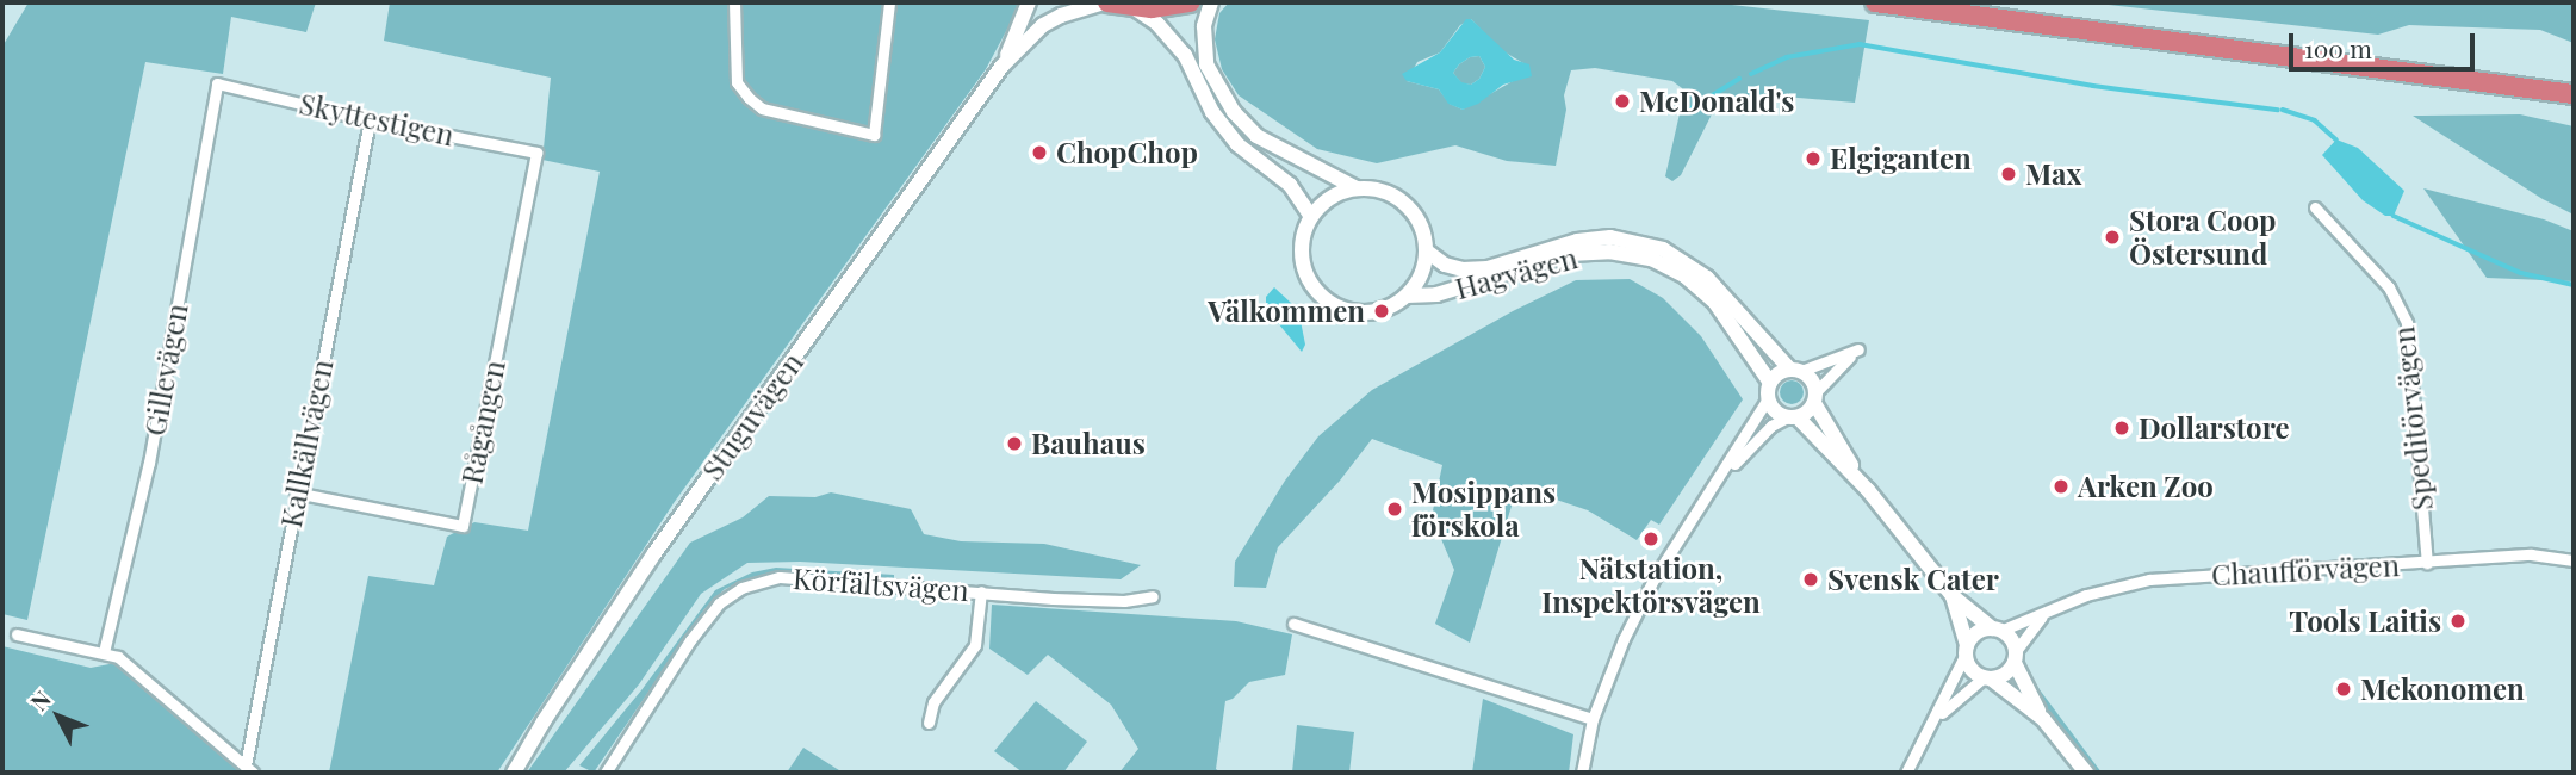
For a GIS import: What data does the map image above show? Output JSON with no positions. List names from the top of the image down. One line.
{"streets":{"street":["Skyttestigen","Hagvägen","Gillevägen","Stuguvägen","Speditörvägen","Rågången","Kallkällvägen","Chaufförvägen","Körfältsvägen"]},"crossings":[["Skyttestigen","Gillevägen"],["Skyttestigen","Rågången"],["Skyttestigen","Kallkällvägen"],["Speditörvägen","Chaufförvägen"],["Rågången","Kallkällvägen"]],"places":["McDonald's","ChopChop","Elgiganten","Max","Stora Coop Östersund","Välkommen","Dollarstore","Bauhaus","Arken Zoo","Mosippans förskola","Nätstation, Inspektörsvägen","Svensk Cater","Tools Laitis","Mekonomen"],"scale_bar":"100 m","north":"top left"}
